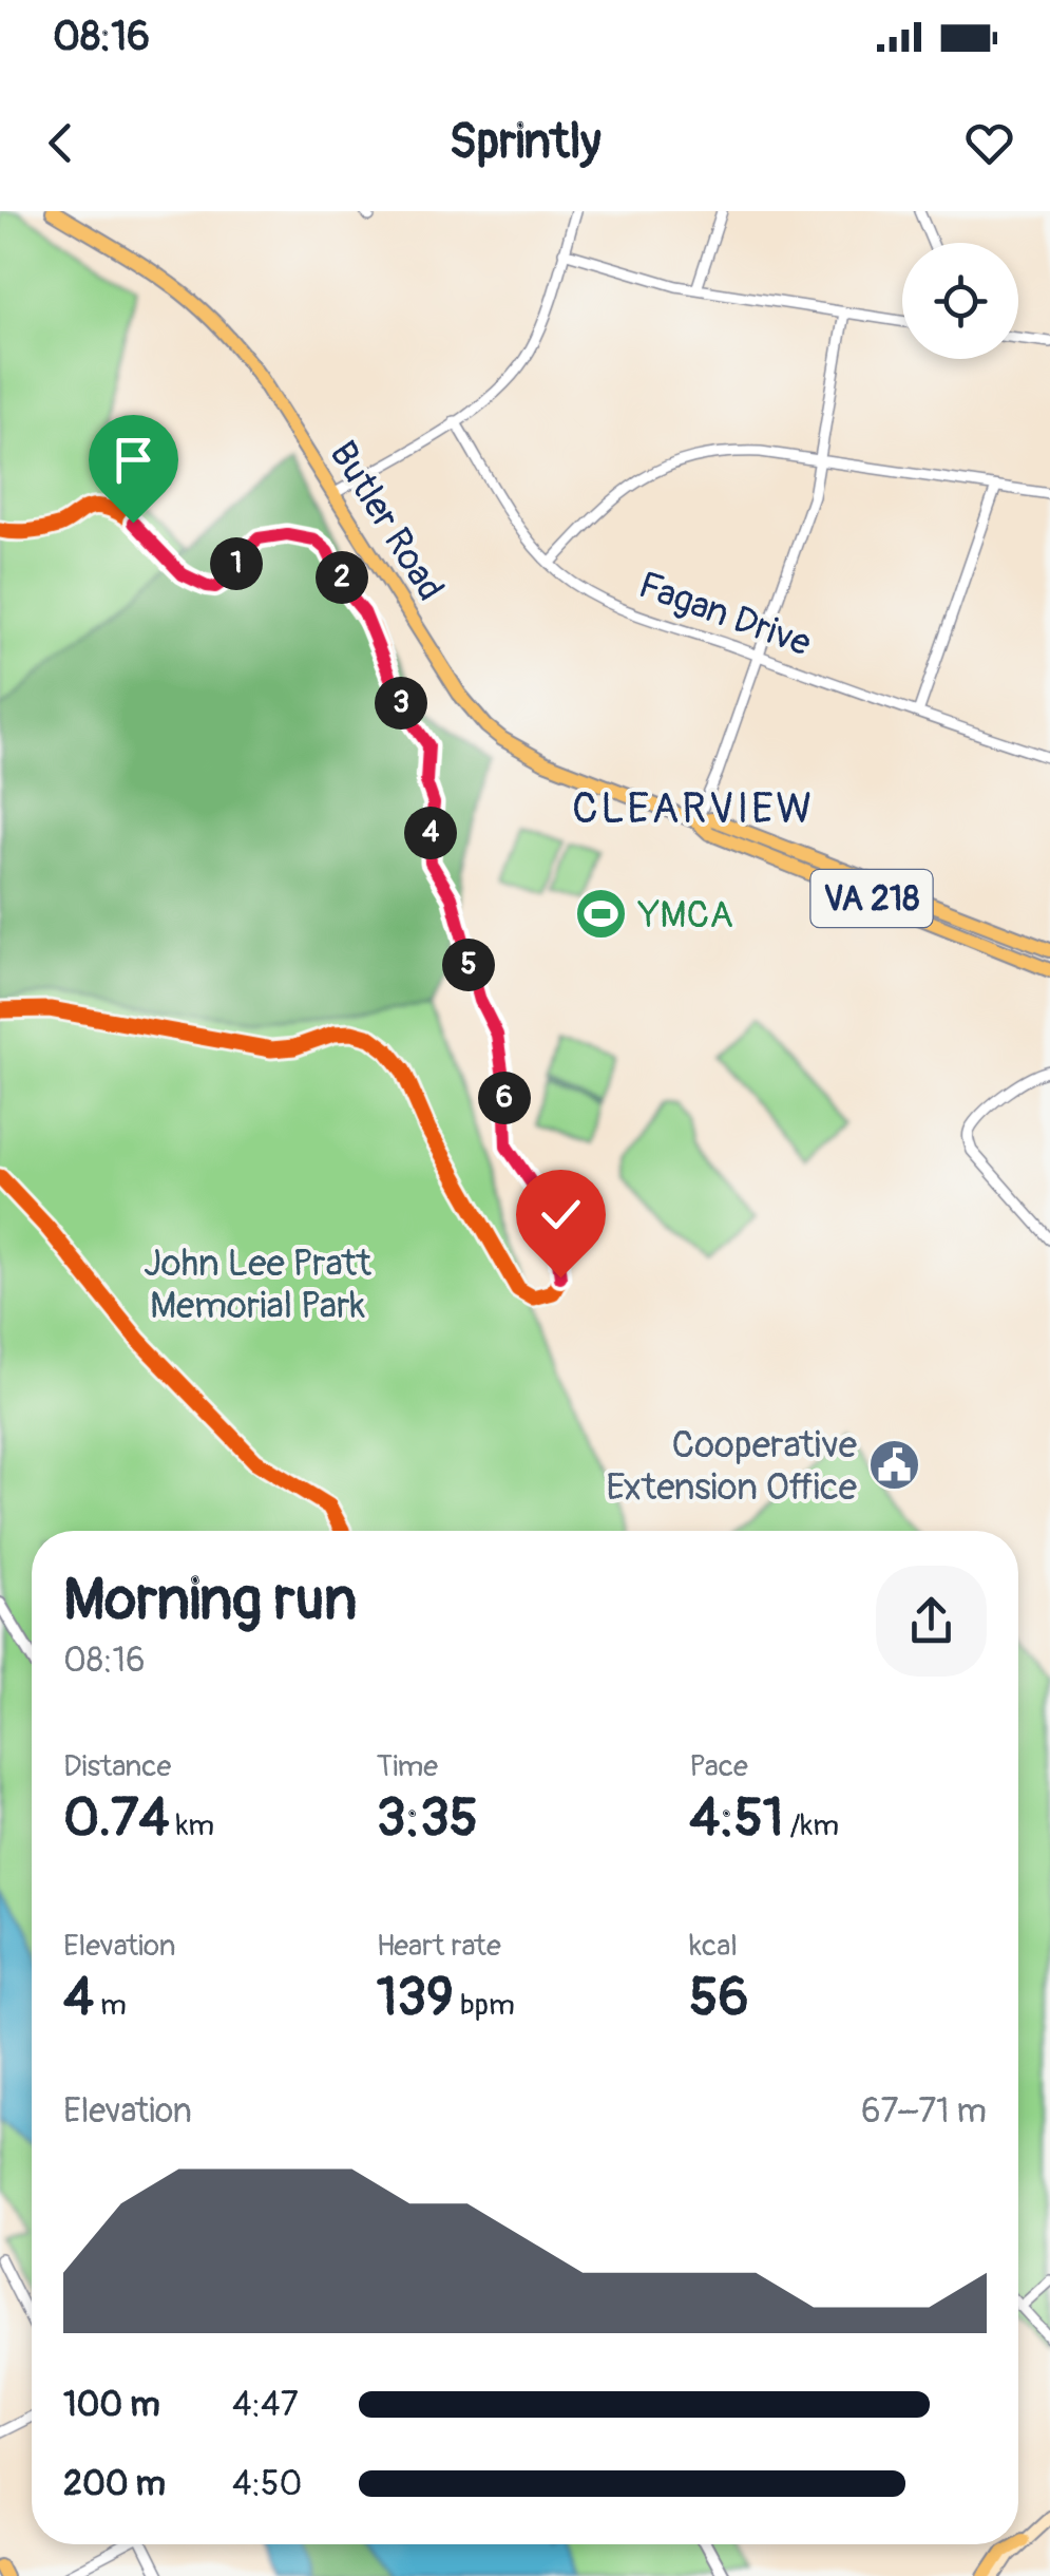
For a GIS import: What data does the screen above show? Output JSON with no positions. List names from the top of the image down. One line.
{"streets":{"main road":["Butler Road","VA 218"],"street":["Fagan Drive"]},"districts":["CLEARVIEW"],"parks":["John Lee Pratt Memorial Park"],"places":{"sports":["YMCA"],"public building":["Cooperative Extension Office"]},"page":{"status":"08:16","header":"Sprintly","pins":["1","2","3","4","5","6"],"heading":["Morning run","08:16"],"stats":[["Distance","0.74 km"],["Time","3:35"],["Pace","4:51 /km"],["Elevation","4 m"],["Heart rate","139 bpm"],["kcal","56"]],"chart":["Elevation","67–71 m"],"list":[{"name":"100 m","note":"4:47"},{"name":"200 m","note":"4:50"}]}}
